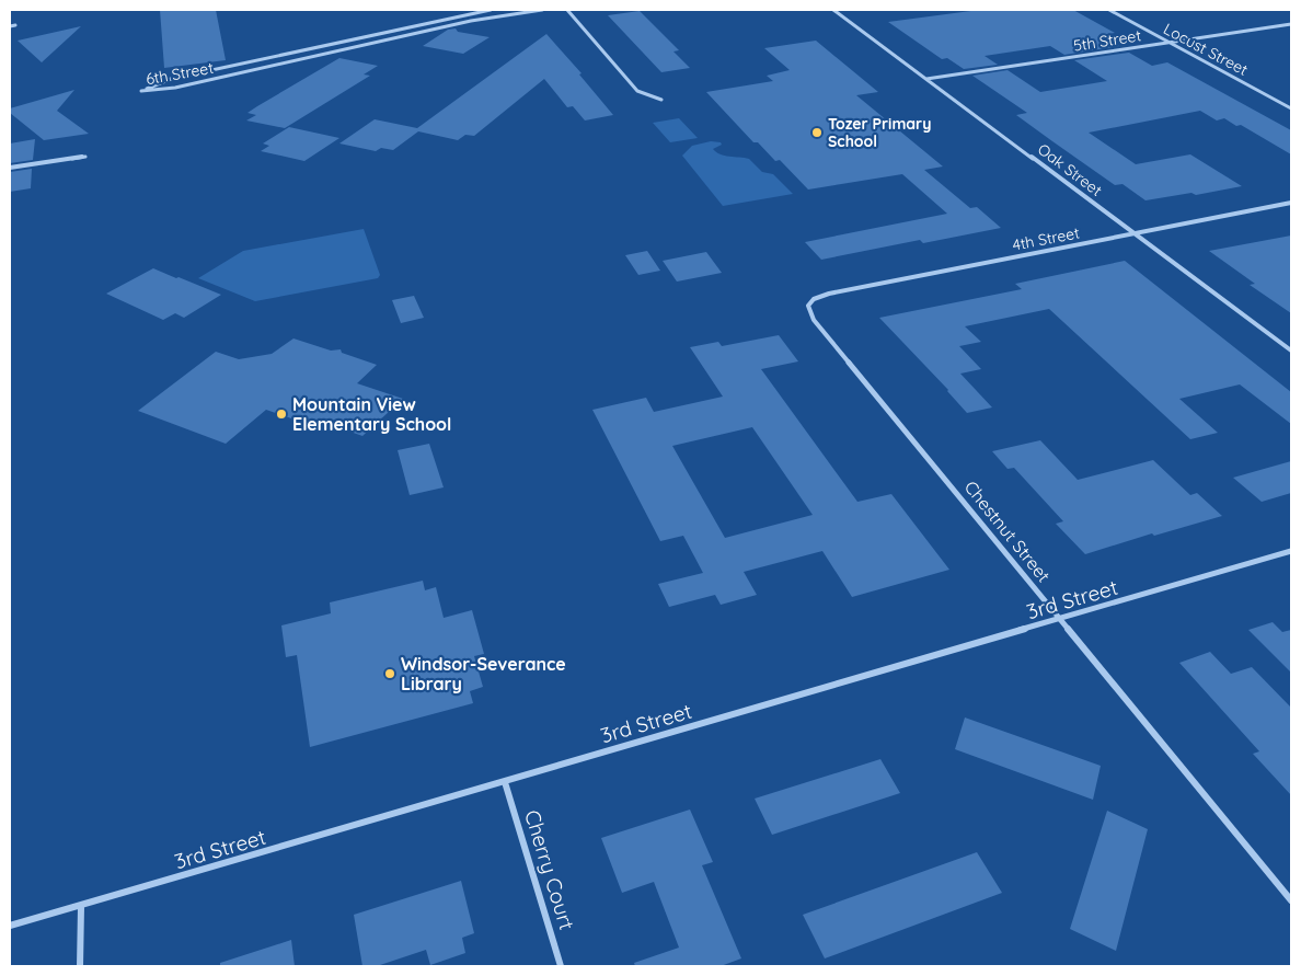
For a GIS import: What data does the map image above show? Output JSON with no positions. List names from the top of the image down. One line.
{"streets":{"street":["5th Street","Locust Street","6th Street","Oak Street","4th Street","Chestnut Street","3rd Street","Cherry Court"]},"crossings":[["5th Street","Locust Street"],["5th Street","Oak Street"],["Oak Street","4th Street"],["4th Street","Chestnut Street"],["Chestnut Street","3rd Street"],["3rd Street","Cherry Court"]],"places":["Tozer Primary School","Mountain View Elementary School","Windsor-Severance Library"]}
